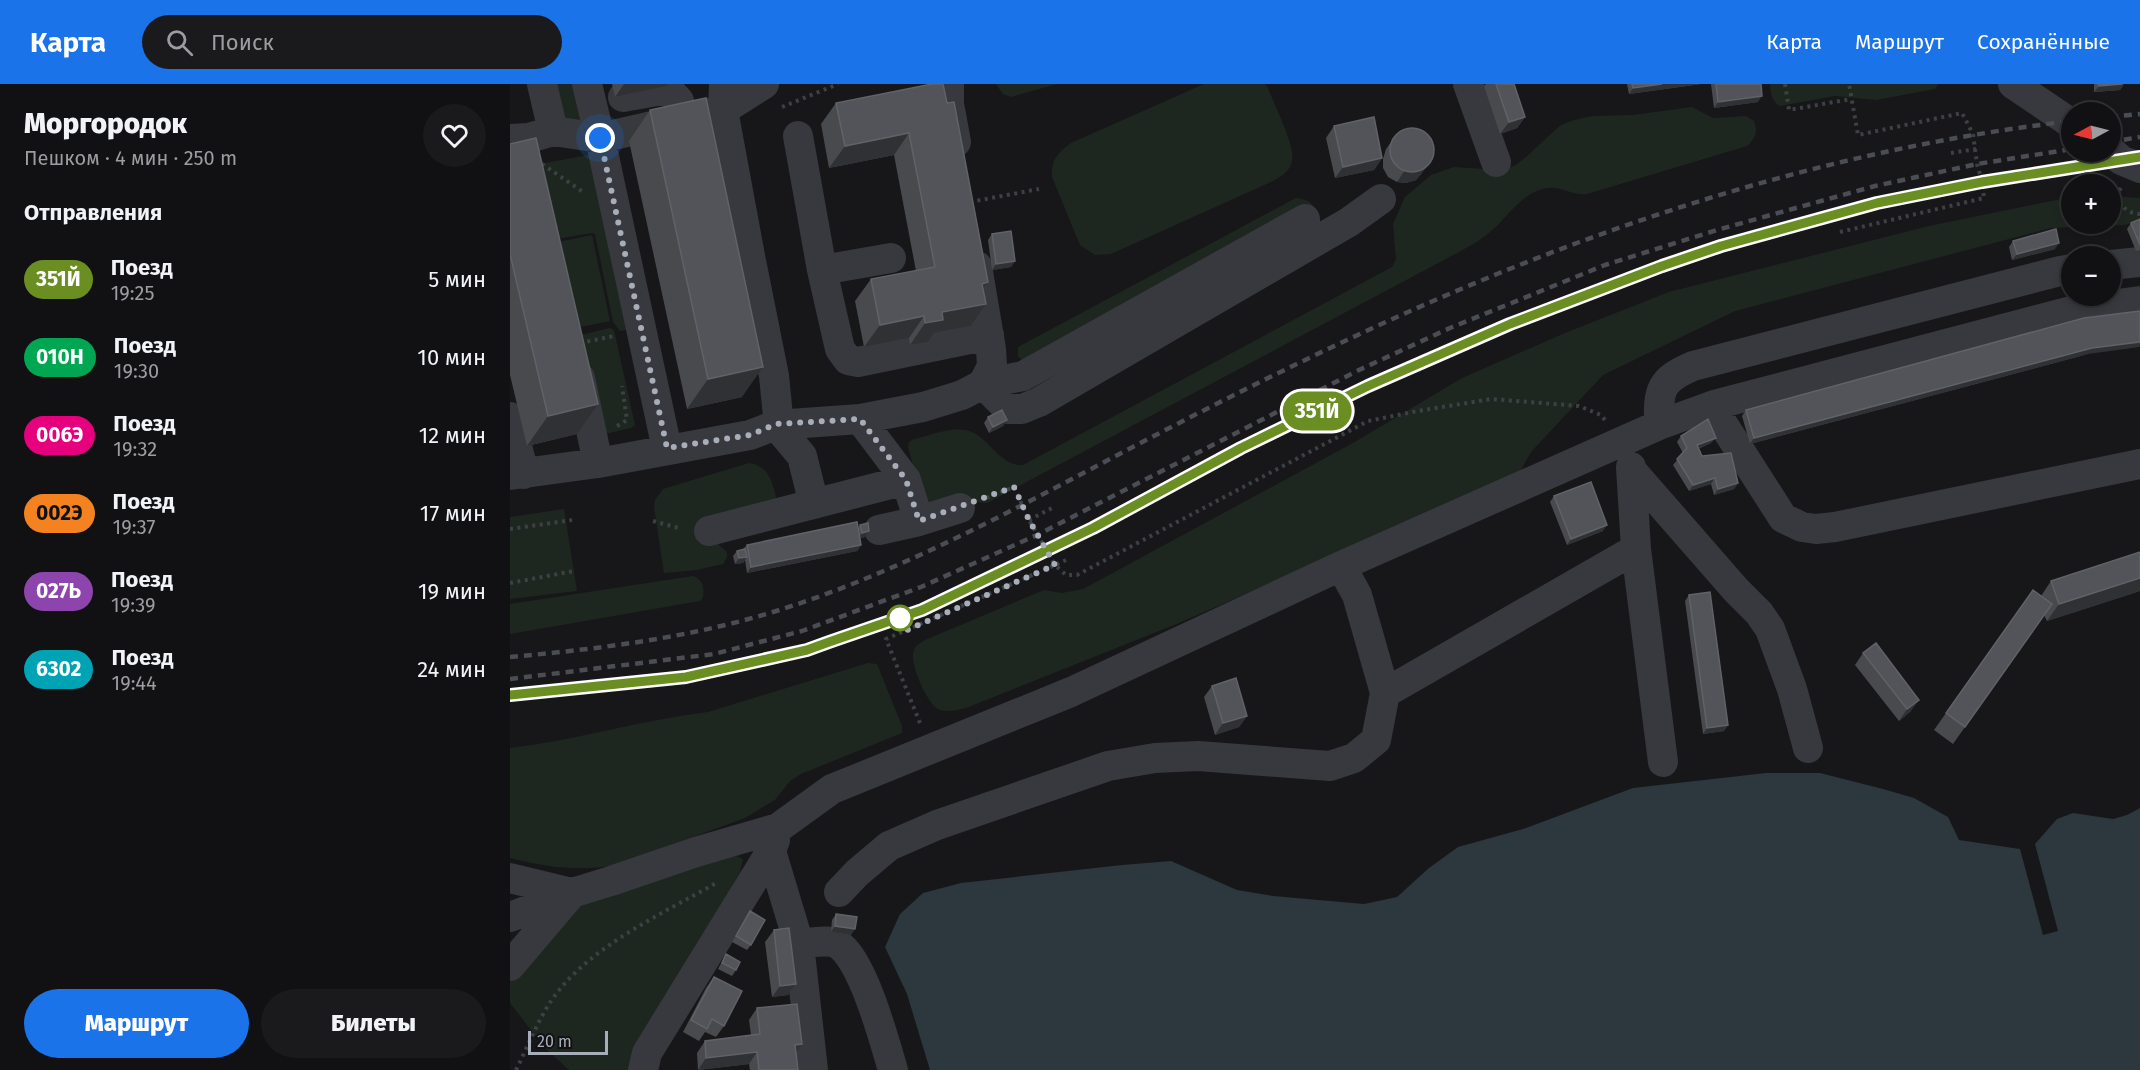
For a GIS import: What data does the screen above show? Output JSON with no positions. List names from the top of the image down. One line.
{"scale_bar":"20 m","north":"left","page":{"header":"Карта","search":"Поиск","nav":["Карта","Маршрут","Сохранённые"],"heading":[["Моргородок","Пешком · 4 мин · 250 m"],"Отправления"],"on_map":"351Й","map_buttons":["+","−"],"list":[{"mark":"351Й","name":"Поезд","note":"19:25","value":"5 мин"},{"mark":"010Н","name":"Поезд","note":"19:30","value":"10 мин"},{"mark":"006Э","name":"Поезд","note":"19:32","value":"12 мин"},{"mark":"002Э","name":"Поезд","note":"19:37","value":"17 мин"},{"mark":"027Ь","name":"Поезд","note":"19:39","value":"19 мин"},{"mark":"6302","name":"Поезд","note":"19:44","value":"24 мин"}],"buttons":["Маршрут","Билеты"],"scale":"20 m"}}
